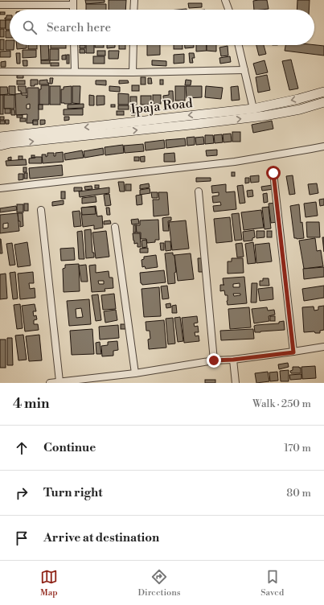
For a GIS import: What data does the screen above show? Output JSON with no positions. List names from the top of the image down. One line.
{"streets":{"main road":["Ipaja Road"]},"page":{"search":"Search here","heading":["4 min","Walk · 250 m"],"list":[["Continue","170 m"],["Turn right","80 m"],"Arrive at destination"],"nav":["Map","Directions","Saved"]}}
